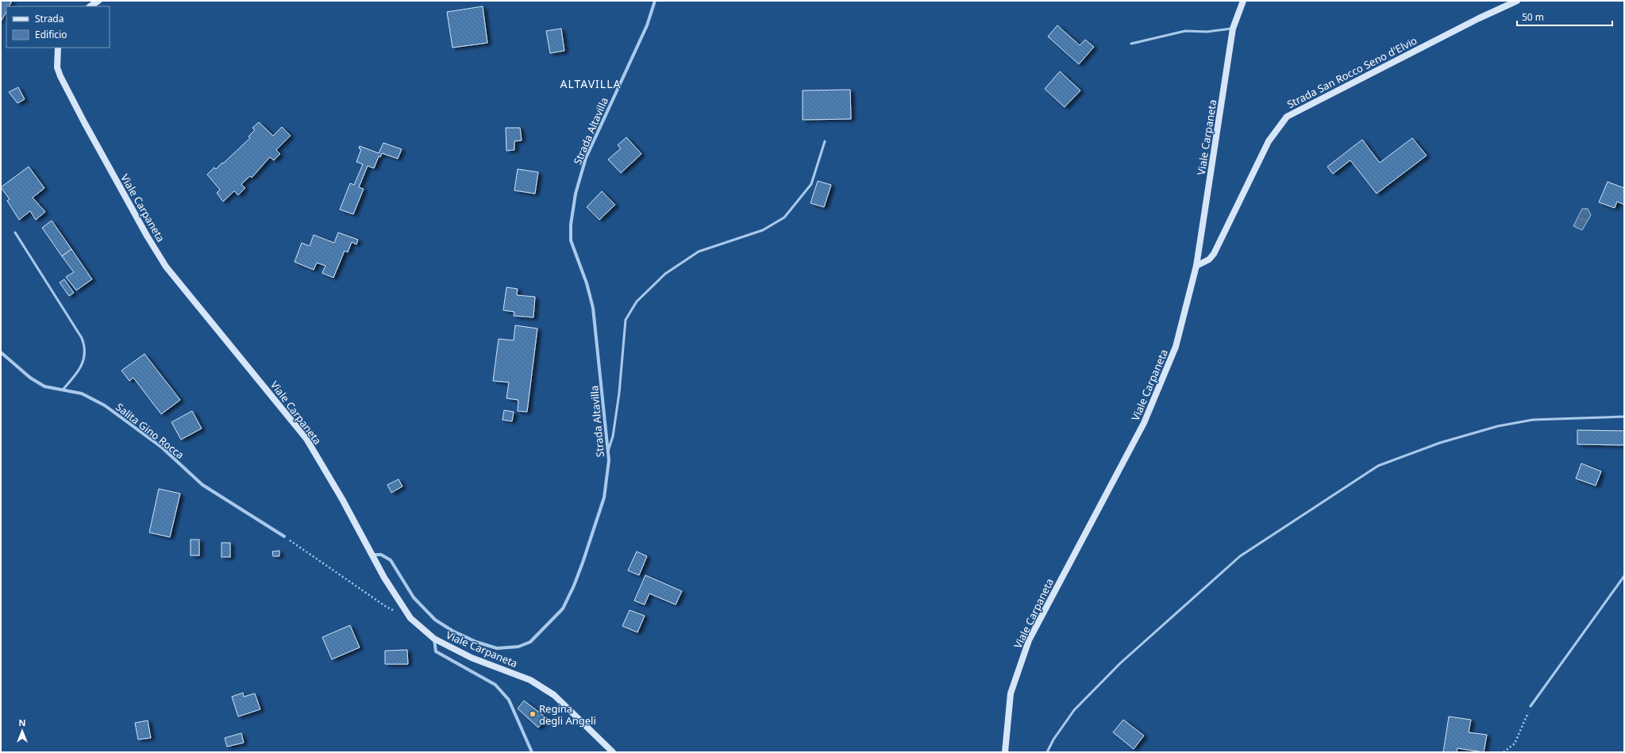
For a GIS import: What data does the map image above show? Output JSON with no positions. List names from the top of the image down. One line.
{"streets":{"main road":["Strada San Rocco Seno d'Elvio","Viale Carpaneta"],"street":["Strada Altavilla","Salita Gino Rocca"]},"crossings":[["Strada San Rocco Seno d'Elvio","Viale Carpaneta"],["Strada Altavilla","Viale Carpaneta"]],"districts":["ALTAVILLA"],"places":["Regina degli Angeli"],"legend":["Strada","Edificio"],"scale_bar":"50 m","north":"top"}
